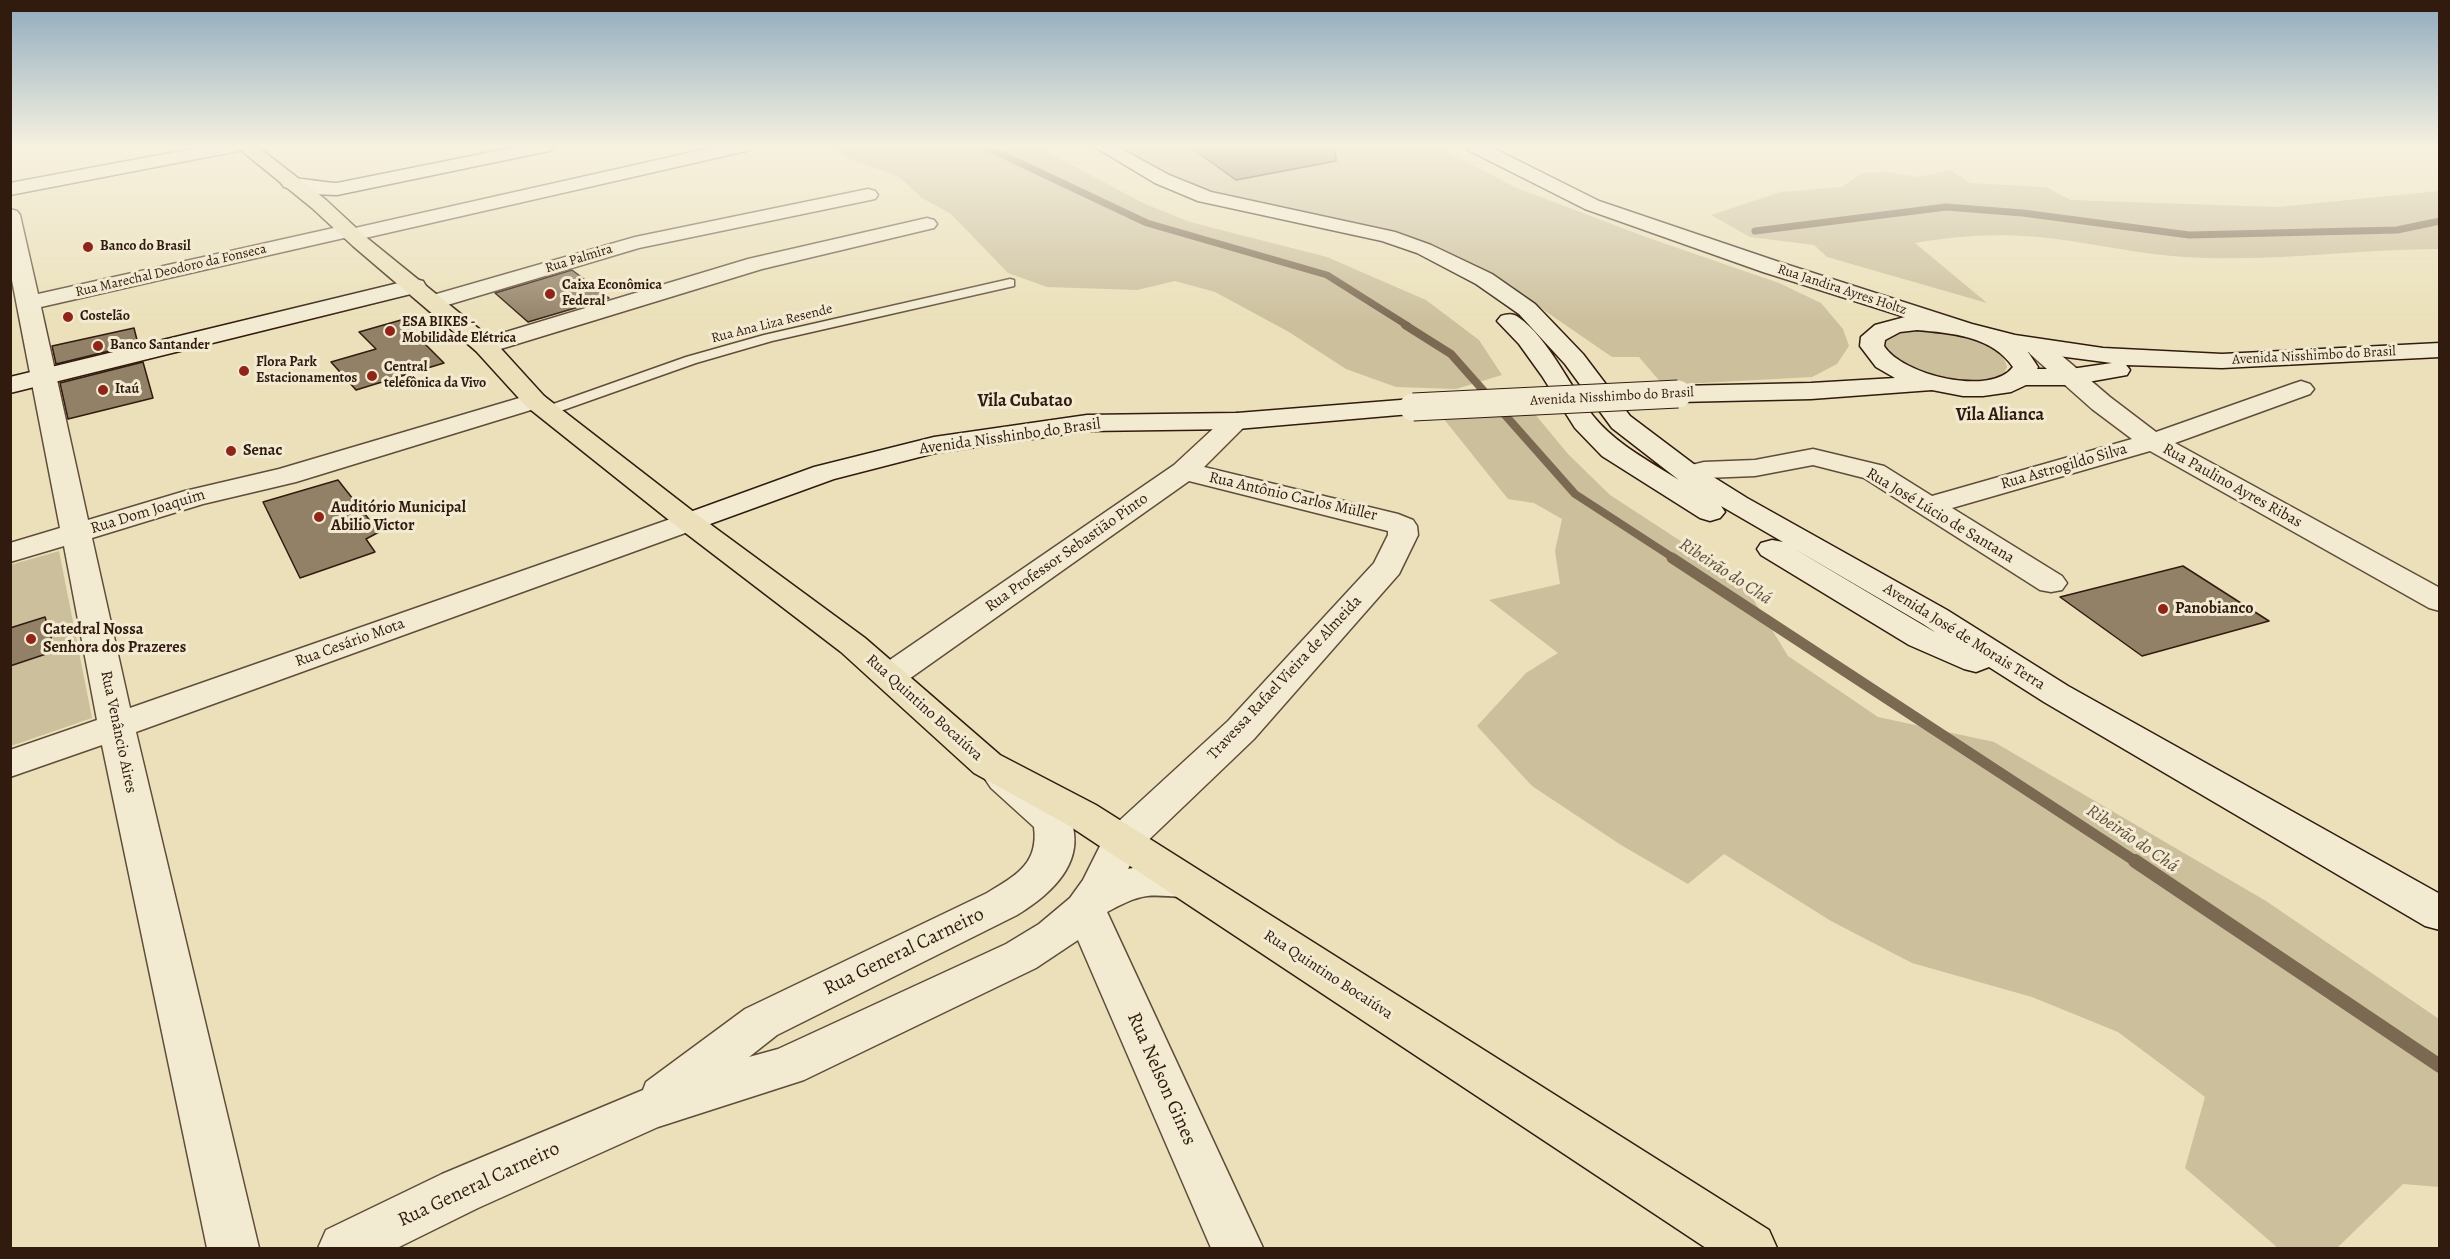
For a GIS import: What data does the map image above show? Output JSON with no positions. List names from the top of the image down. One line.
{"streets":{"main road":["Rua Quintino Bocaiúva"],"street":["Rua Palmira","Rua Marechal Deodoro da Fonseca","Rua Jandira Ayres Holtz","Avenida Nisshimbo do Brasil","Avenida Nisshinbo do Brasil","Rua Astrogildo Silva","Rua Paulino Ayres Ribas","Rua Antônio Carlos Müller","Rua Dom Joaquim","Rua José Lúcio de Santana","Rua Professor Sebastião Pinto","Avenida José de Morais Terra","Rua Cesário Mota","Travessa Rafael Vieira de Almeida","Rua Venâncio Aires","Rua General Carneiro","Rua Nelson Gines"],"lane":["Rua Ana Liza Resende"]},"crossings":[["Rua Palmira","Rua Quintino Bocaiúva"],["Rua Marechal Deodoro da Fonseca","Rua Quintino Bocaiúva"],["Rua Marechal Deodoro da Fonseca","Rua Venâncio Aires"],["Rua Jandira Ayres Holtz","Avenida Nisshimbo do Brasil"],["Rua Ana Liza Resende","Rua Dom Joaquim"],["Rua Ana Liza Resende","Rua Quintino Bocaiúva"],["Avenida Nisshimbo do Brasil","Avenida Nisshinbo do Brasil"],["Avenida Nisshimbo do Brasil","Rua Paulino Ayres Ribas"],["Avenida Nisshinbo do Brasil","Rua Professor Sebastião Pinto"],["Avenida Nisshinbo do Brasil","Rua Cesário Mota"],["Avenida Nisshinbo do Brasil","Rua Quintino Bocaiúva"],["Rua Astrogildo Silva","Rua Paulino Ayres Ribas"],["Rua Astrogildo Silva","Rua José Lúcio de Santana"],["Rua Antônio Carlos Müller","Rua Professor Sebastião Pinto"],["Rua Antônio Carlos Müller","Travessa Rafael Vieira de Almeida"],["Rua Dom Joaquim","Rua Quintino Bocaiúva"],["Rua Dom Joaquim","Rua Venâncio Aires"],["Rua José Lúcio de Santana","Avenida José de Morais Terra"],["Rua Professor Sebastião Pinto","Rua Quintino Bocaiúva"],["Rua Cesário Mota","Rua Quintino Bocaiúva"],["Rua Cesário Mota","Rua Venâncio Aires"],["Travessa Rafael Vieira de Almeida","Rua Quintino Bocaiúva"],["Travessa Rafael Vieira de Almeida","Rua General Carneiro"],["Rua Quintino Bocaiúva","Rua General Carneiro"],["Rua General Carneiro","Rua Nelson Gines"]],"districts":["Vila Cubatao","Vila Alianca"],"water":["Ribeirão do Chá"],"places":["Banco do Brasil","Caixa Econômica Federal","Costelão","ESA BIKES - Mobilidade Elétrica","Banco Santander","Flora Park Estacionamentos","Central telefônica da Vivo","Itaú","Senac","Auditório Municipal Abilio Victor","Panobianco","Catedral Nossa Senhora dos Prazeres"]}
